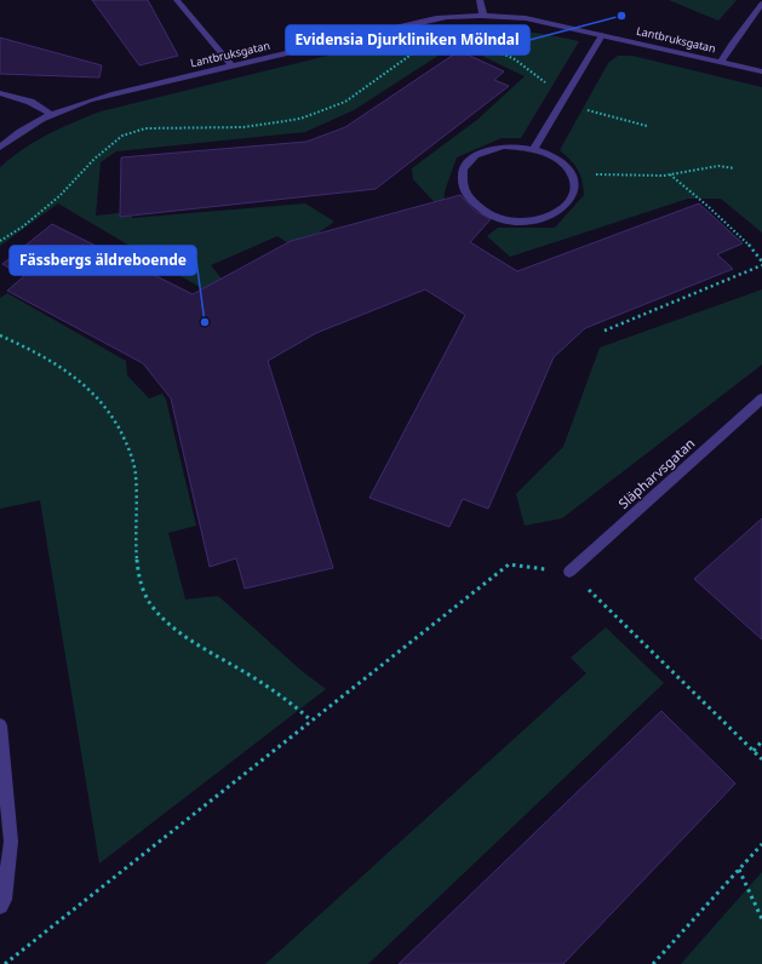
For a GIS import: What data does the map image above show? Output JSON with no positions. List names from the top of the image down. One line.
{"streets":{"street":["Lantbruksgatan","Släpharvsgatan"]},"places":["Evidensia Djurkliniken Mölndal","Fässbergs äldreboende"]}
